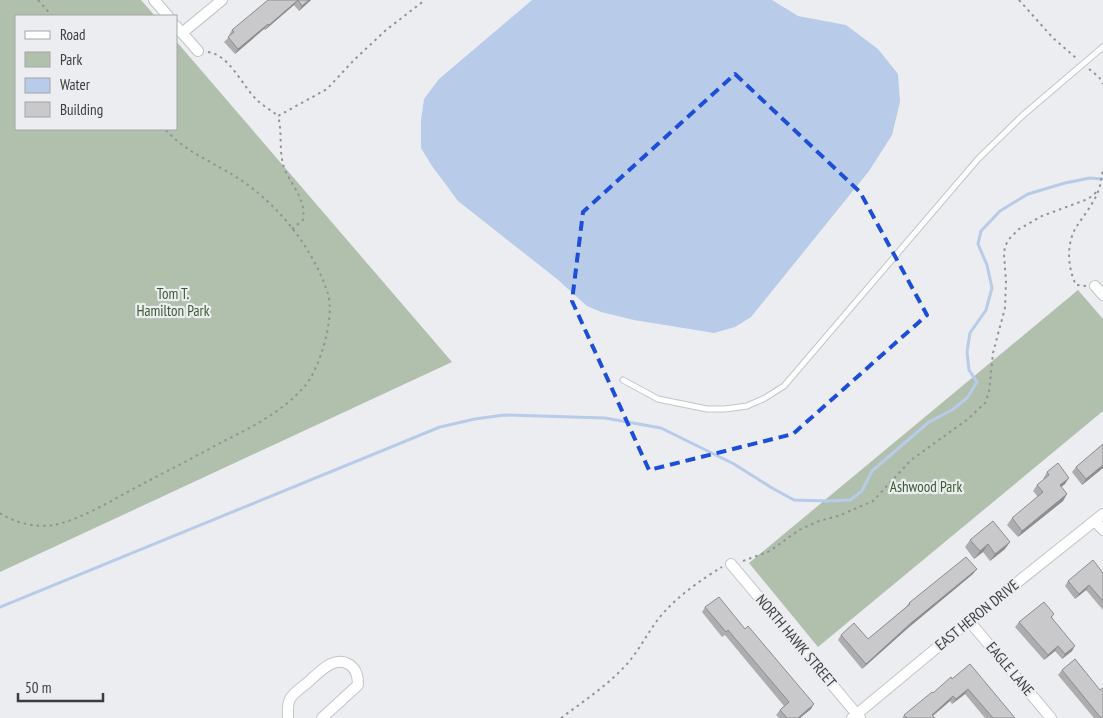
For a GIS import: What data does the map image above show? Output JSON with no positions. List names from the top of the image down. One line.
{"streets":{"street":["EAST HERON DRIVE","NORTH HAWK STREET","EAGLE LANE"]},"crossings":[["EAST HERON DRIVE","NORTH HAWK STREET"],["EAST HERON DRIVE","EAGLE LANE"]],"parks":["Tom T. Hamilton Park","Ashwood Park"],"legend":["Road","Park","Water","Building"],"scale_bar":"50 m"}
